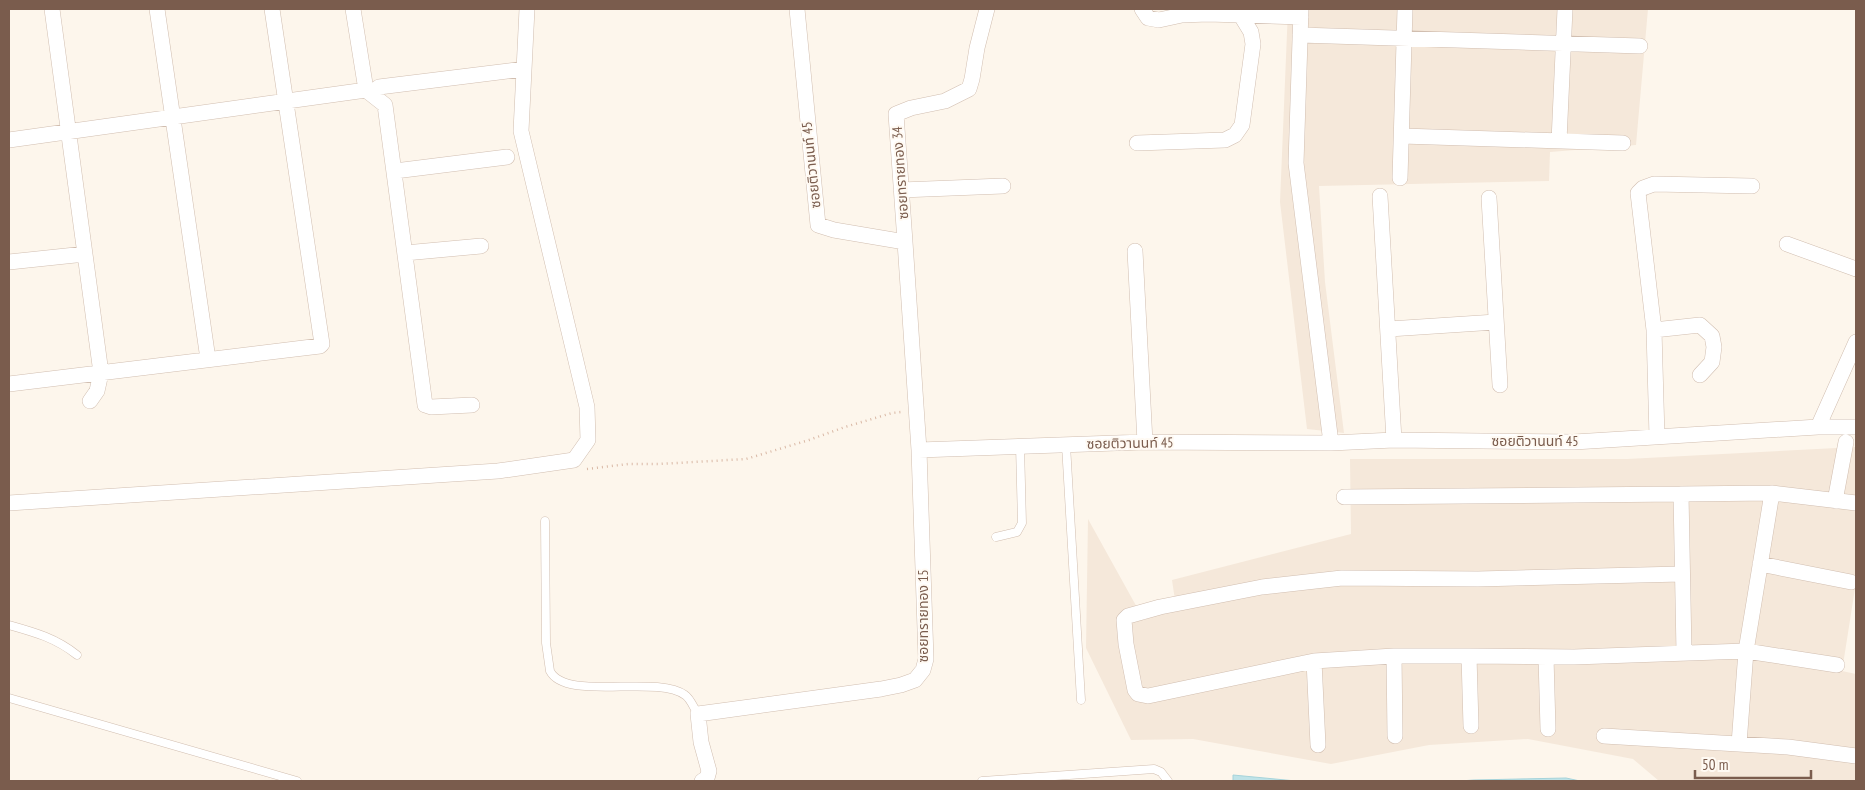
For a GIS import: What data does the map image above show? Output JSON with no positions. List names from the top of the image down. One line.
{"streets":{"street":["ซอยติวานนท์ 45","ซอยทรายทอง 34","ซอยทรายทอง 15"]},"crossings":[["ซอยติวานนท์ 45","ซอยทรายทอง 34"],["ซอยติวานนท์ 45","ซอยทรายทอง 15"]],"scale_bar":"50 m"}
